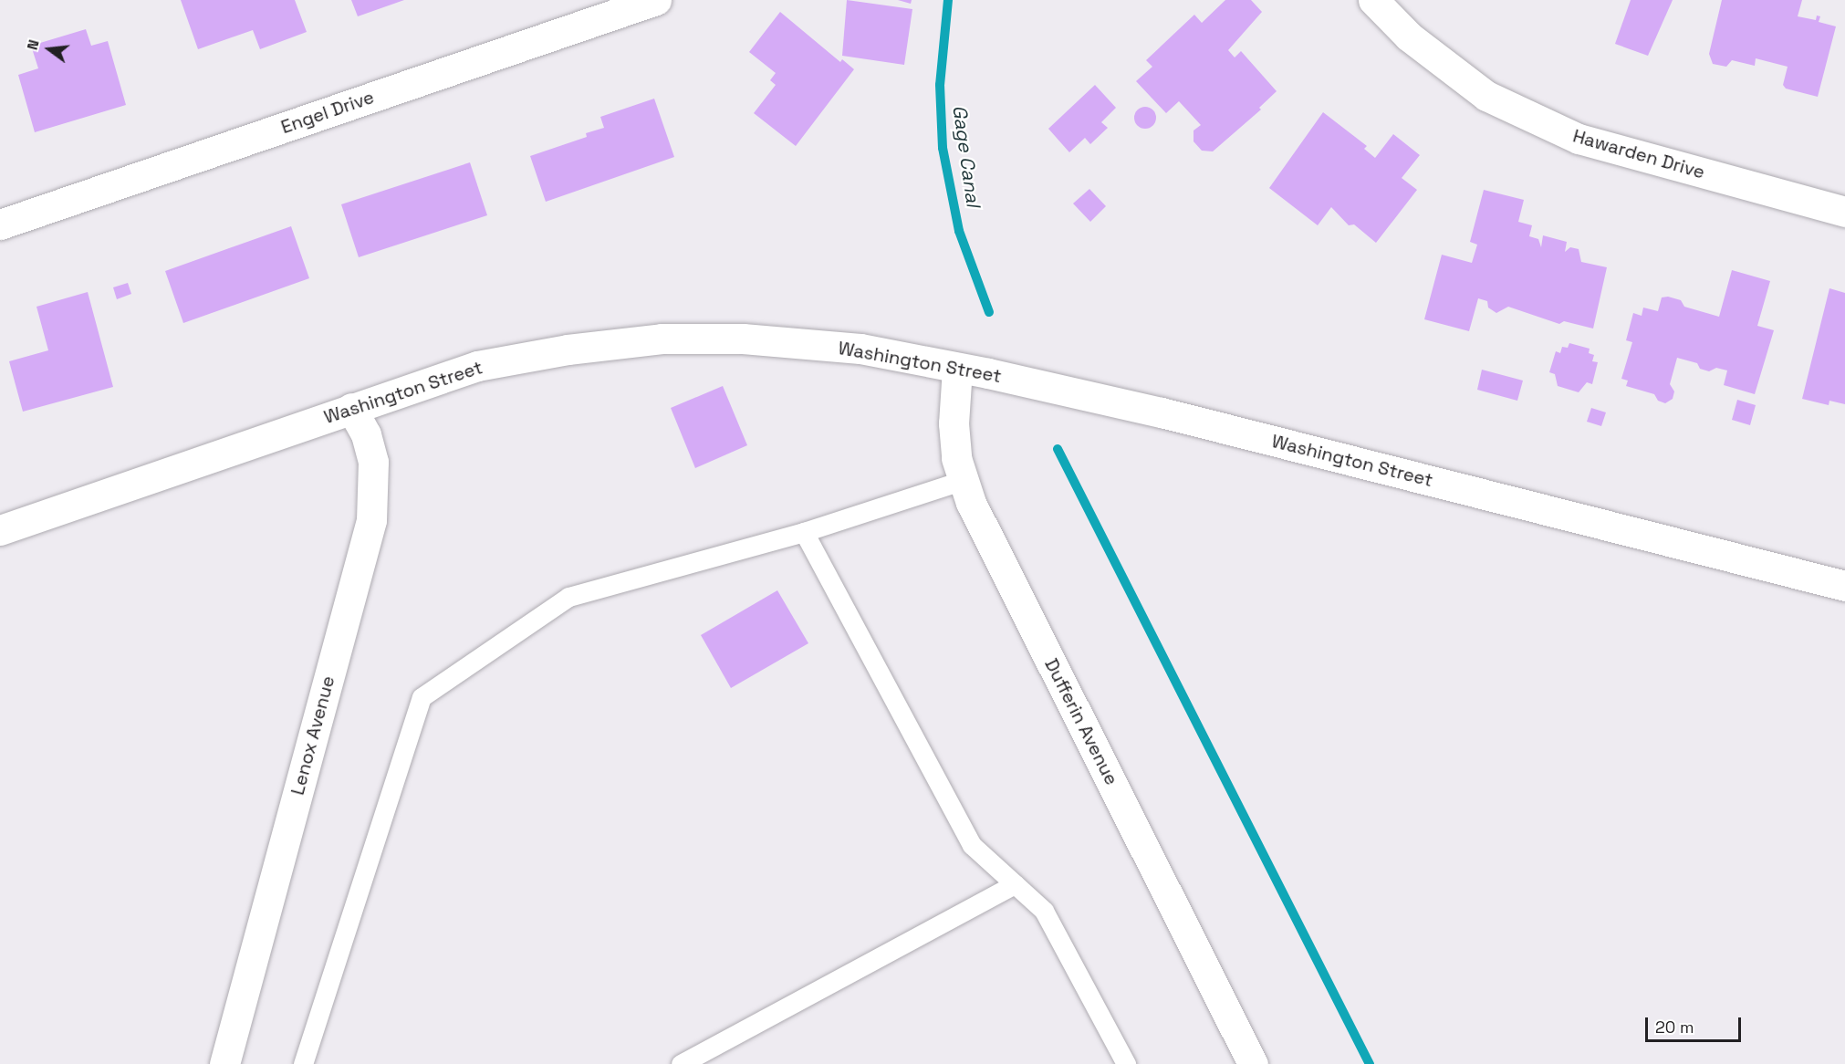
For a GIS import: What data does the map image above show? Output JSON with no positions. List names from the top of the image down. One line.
{"streets":{"street":["Engel Drive","Hawarden Drive","Washington Street","Dufferin Avenue","Lenox Avenue"]},"crossings":[["Washington Street","Dufferin Avenue"],["Washington Street","Lenox Avenue"]],"water":["Gage Canal"],"scale_bar":"20 m","north":"left"}
